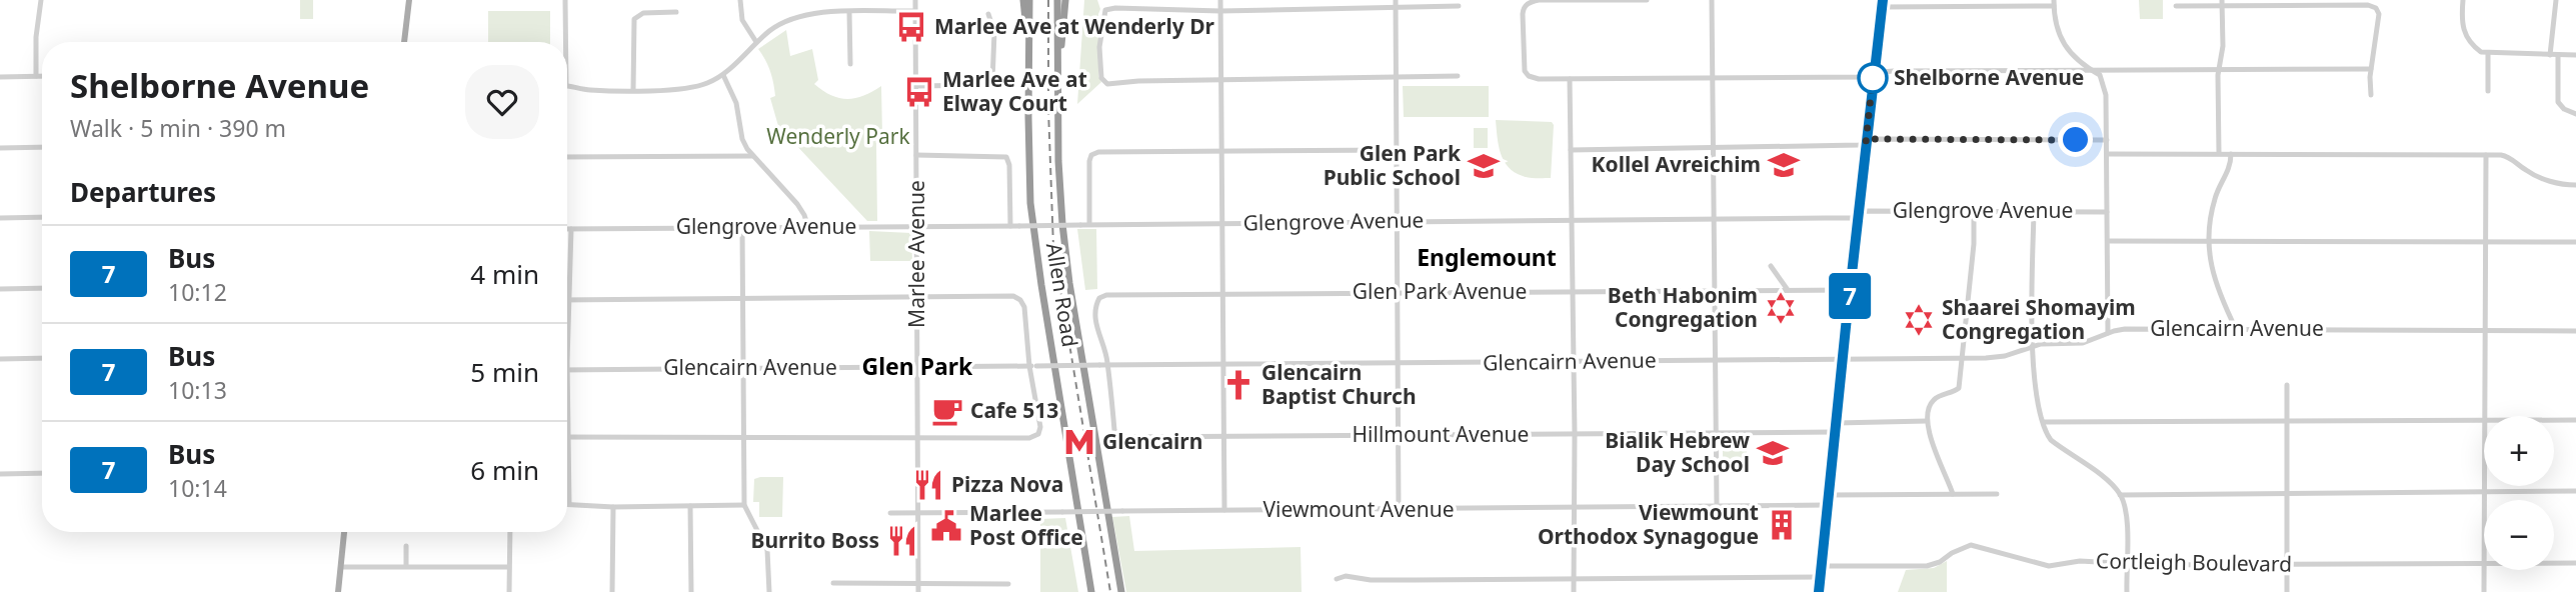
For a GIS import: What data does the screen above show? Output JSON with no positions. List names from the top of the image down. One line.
{"streets":{"highway":["Allen Road"],"street":["Glengrove Avenue","Marlee Avenue","Glen Park Avenue","Glencairn Avenue","Hillmount Avenue","Viewmount Avenue","Cortleigh Boulevard"]},"crossings":[["Glengrove Avenue","Marlee Avenue"],["Marlee Avenue","Glencairn Avenue"],["Marlee Avenue","Viewmount Avenue"],["Glen Park Avenue","Glencairn Avenue"],["Glen Park Avenue","Hillmount Avenue"],["Glencairn Avenue","Hillmount Avenue"]],"districts":["Englemount","Glen Park"],"parks":["Wenderly Park"],"places":{"bus stop":["Marlee Ave at Wenderly Dr","Marlee Ave at Elway Court"],"other":["Shelborne Avenue"],"school or university":["Kollel Avreichim","Glen Park Public School","Bialik Hebrew Day School"],"synagogue":["Beth Habonim Congregation","Shaarei Shomayim Congregation"],"church":["Glencairn Baptist Church"],"cafe":["Cafe 513"],"metro station":["Glencairn"],"restaurant":["Pizza Nova","Burrito Boss"],"building":["Viewmount Orthodox Synagogue"],"public building":["Marlee Post Office"]},"lines":["bus line 7"],"page":{"on_map":"7","heading":[["Shelborne Avenue","Walk · 5 min · 390 m"],"Departures"],"list":[{"mark":"7","name":"Bus","note":"10:12","value":"4 min"},{"mark":"7","name":"Bus","note":"10:13","value":"5 min"},{"mark":"7","name":"Bus","note":"10:14","value":"6 min"}],"map_buttons":["+","−"]}}
